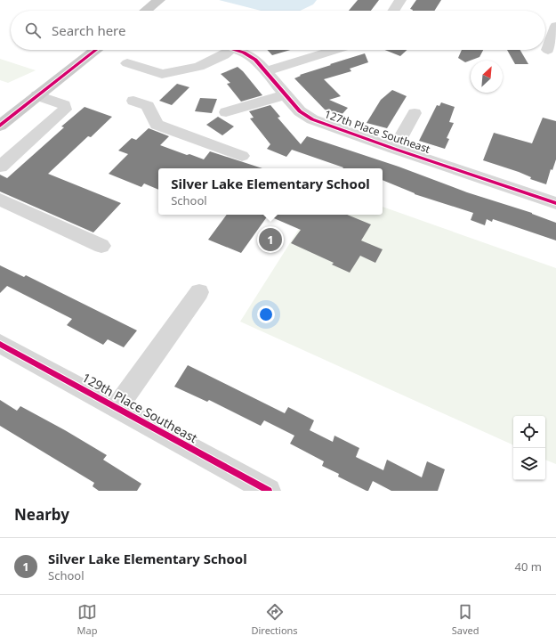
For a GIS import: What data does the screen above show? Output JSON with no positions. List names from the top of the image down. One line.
{"streets":{"street":["127th Place Southeast","129th Place Southeast"]},"north":"top right","page":{"search":"Search here","popup":["Silver Lake Elementary School","School"],"pins":"1","heading":"Nearby","list":[{"mark":"1","name":"Silver Lake Elementary School","note":"School","value":"40 m"}],"nav":["Map","Directions","Saved"]}}
